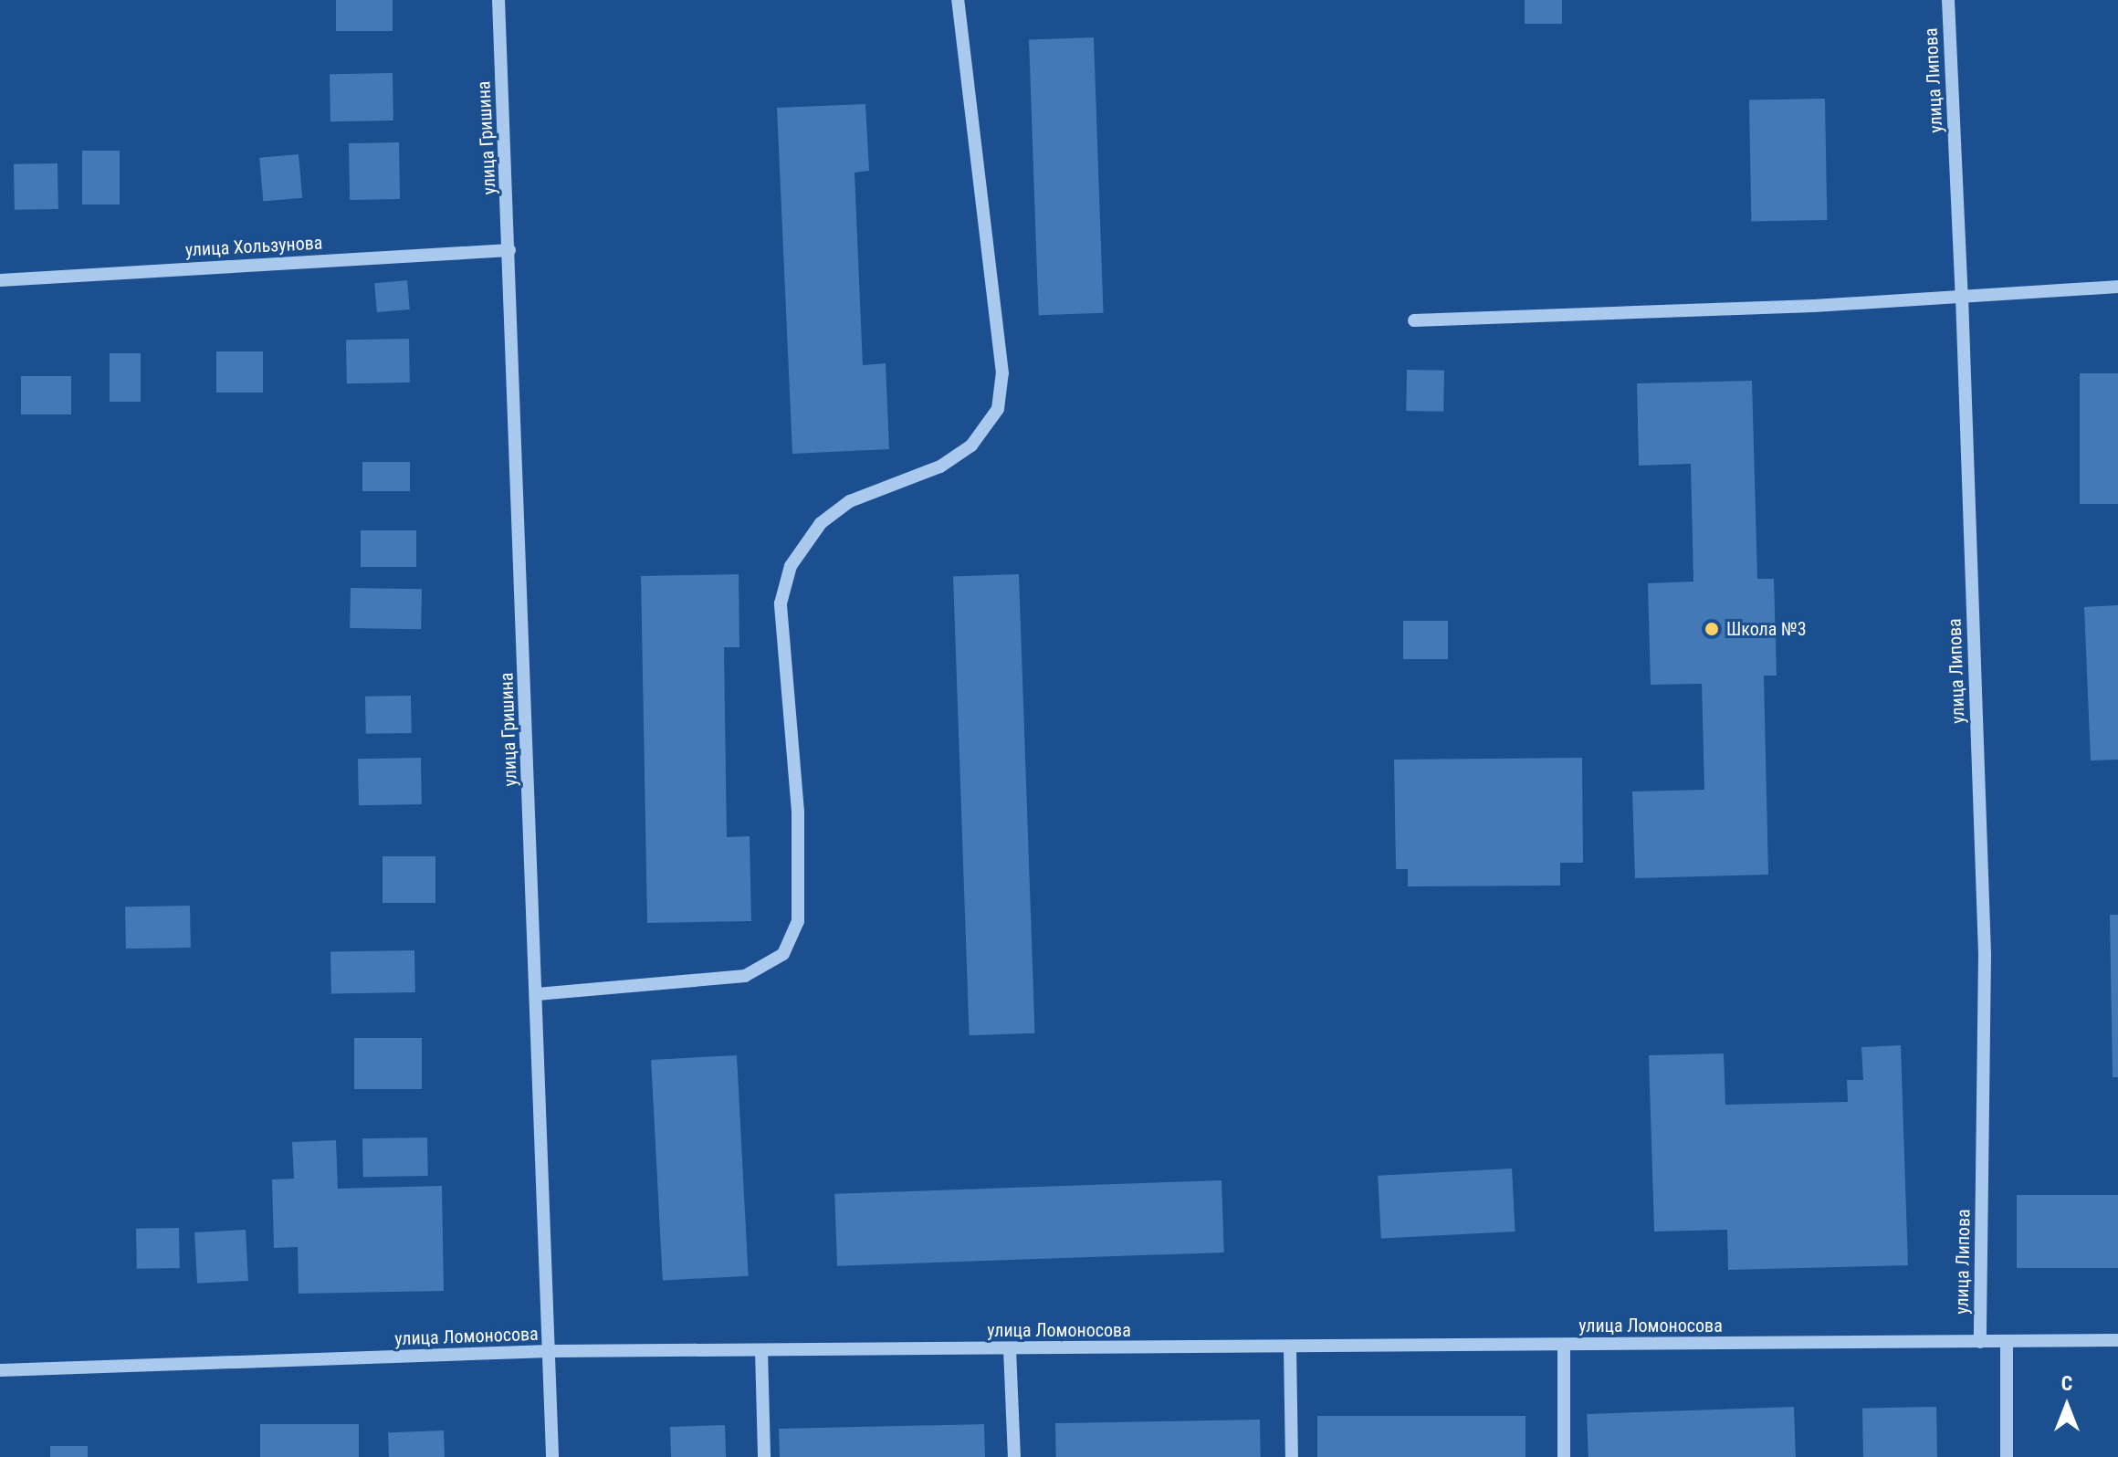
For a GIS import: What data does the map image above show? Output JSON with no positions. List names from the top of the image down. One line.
{"streets":{"street":["улица Липова","улица Гришина","улица Хользунова","улица Ломоносова"]},"crossings":[["улица Липова","улица Ломоносова"],["улица Гришина","улица Хользунова"],["улица Гришина","улица Ломоносова"]],"places":["Школа №3"],"north":"top"}
